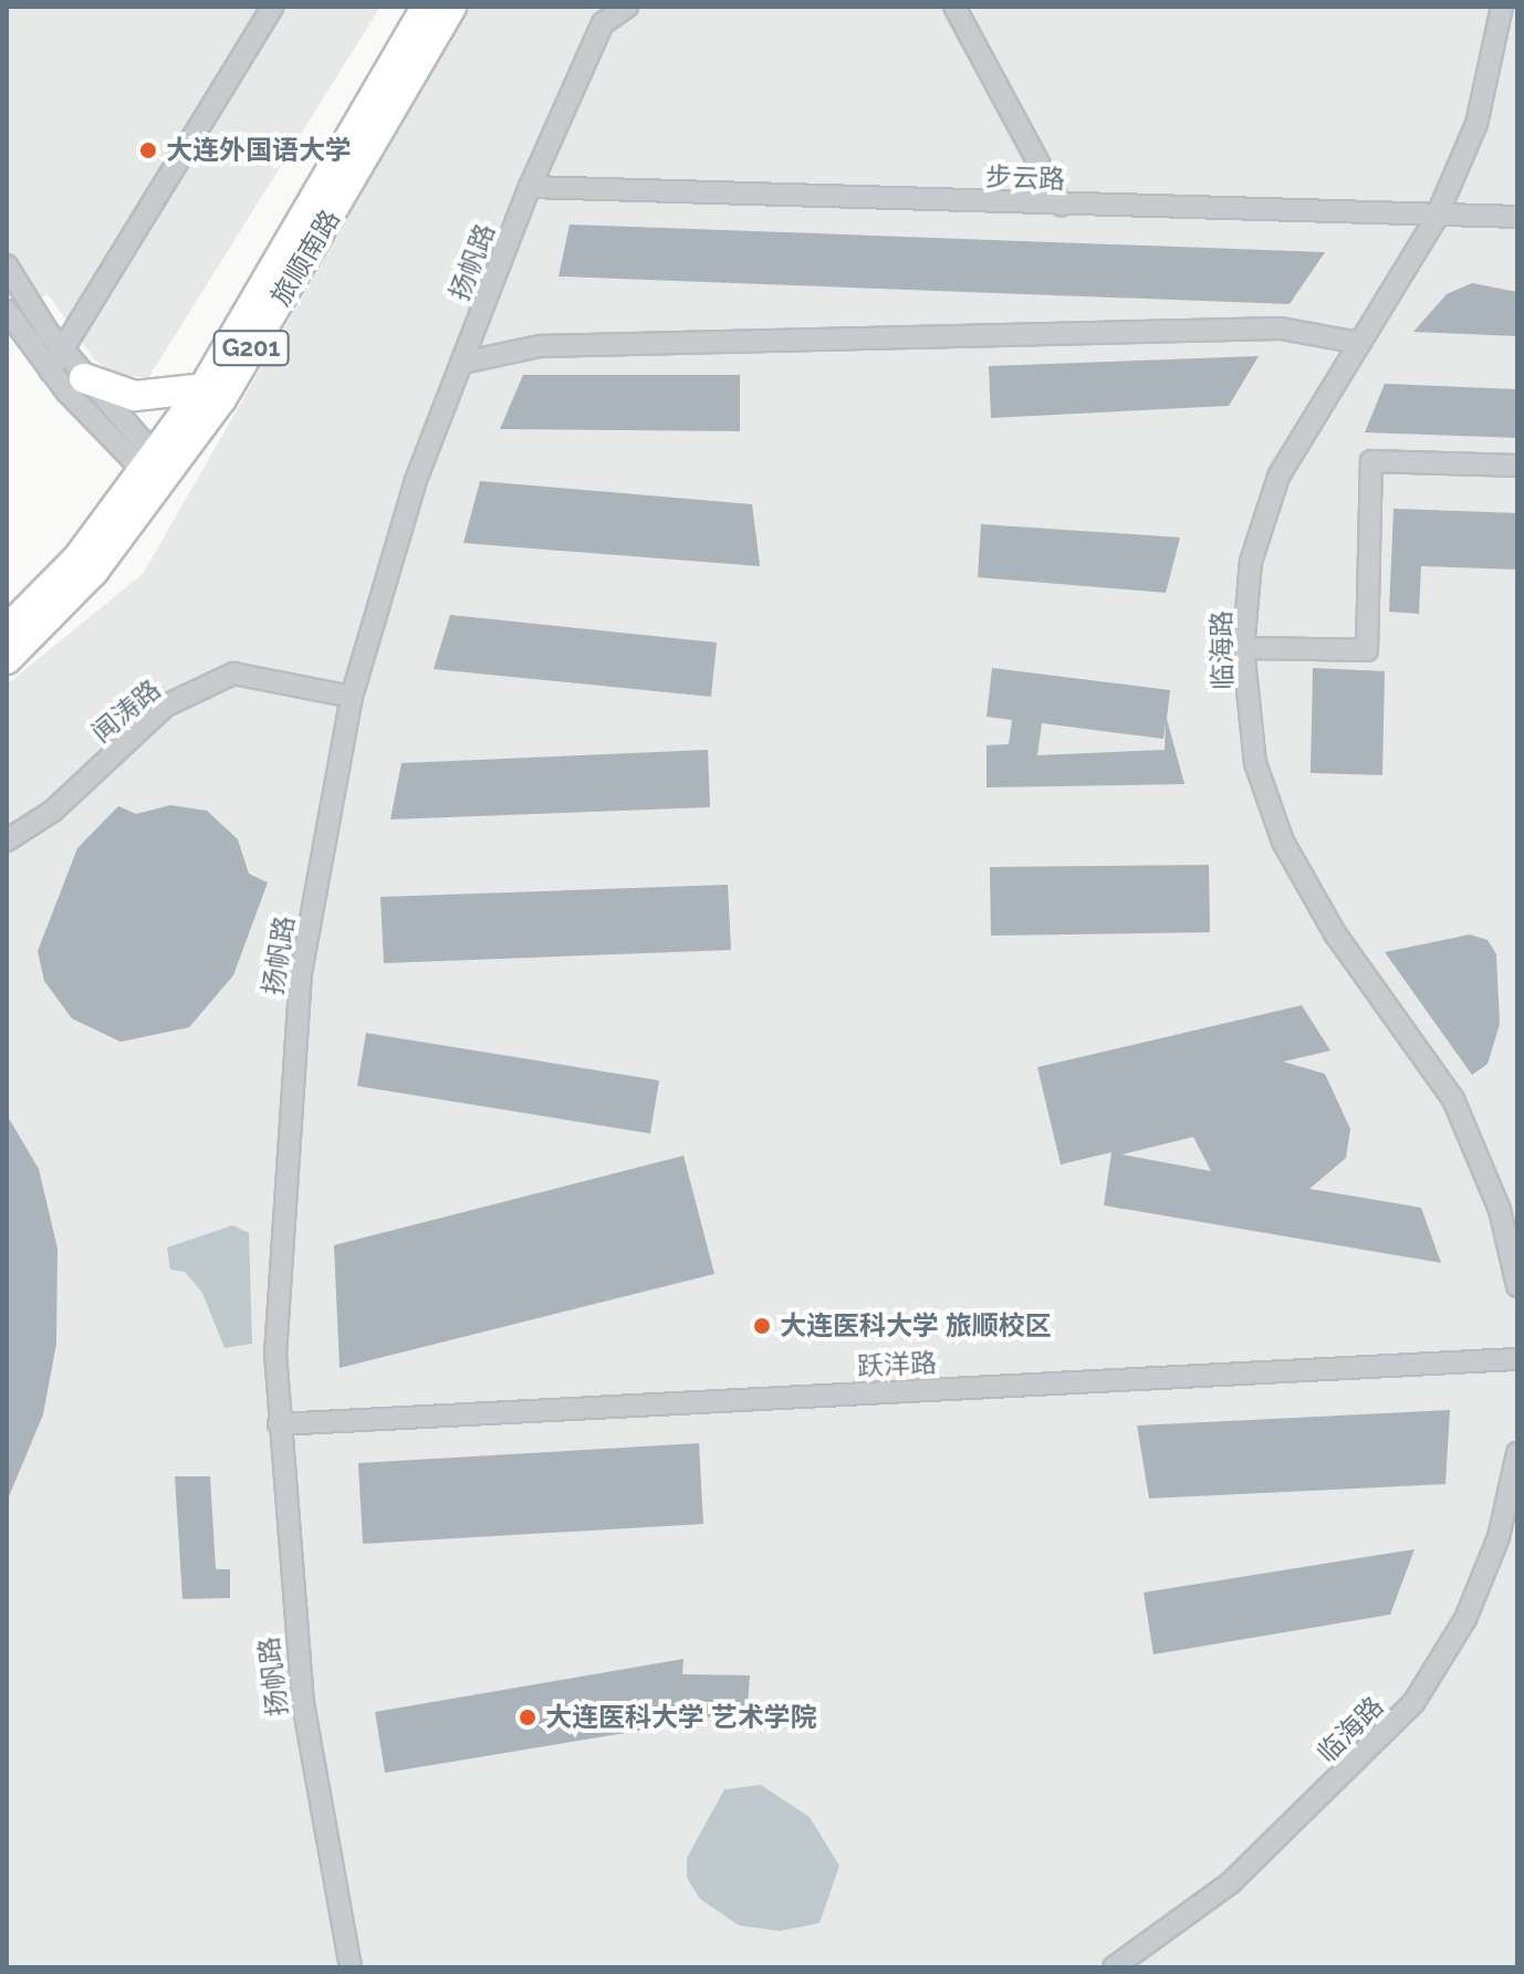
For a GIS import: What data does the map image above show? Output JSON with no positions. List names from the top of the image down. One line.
{"streets":{"highway":["旅顺南路","G201"],"street":["步云路","扬帆路","临海路","闻涛路","跃洋路"]},"crossings":[["步云路","扬帆路"],["步云路","临海路"],["扬帆路","闻涛路"],["扬帆路","跃洋路"]],"places":["大连外国语大学","大连医科大学 旅顺校区","大连医科大学 艺术学院"]}
